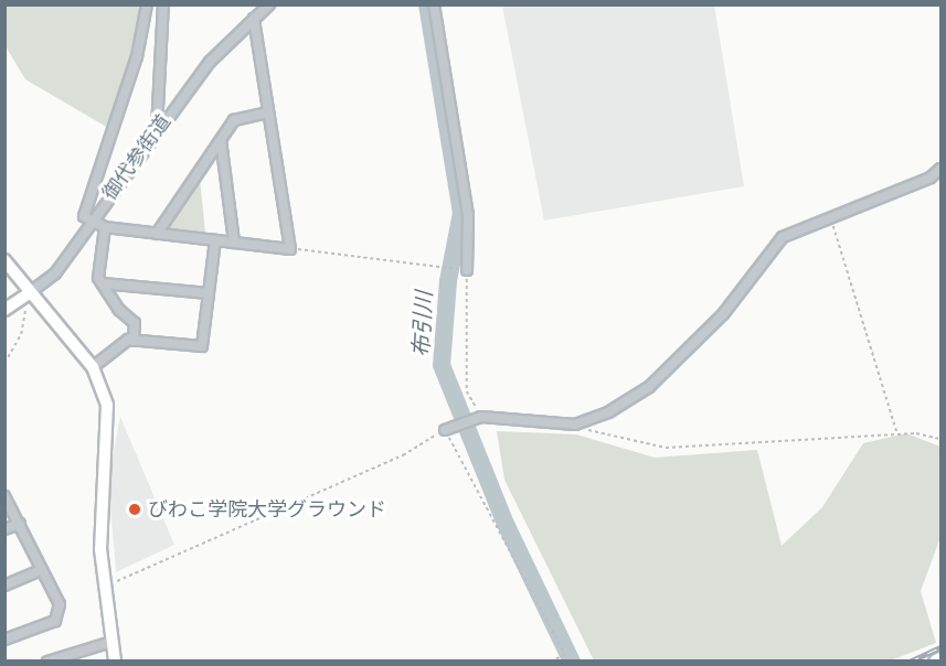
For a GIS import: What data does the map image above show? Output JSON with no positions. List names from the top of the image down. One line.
{"streets":{"street":["御代参街道"]},"water":["布引川"],"places":["びわこ学院大学グラウンド"]}
